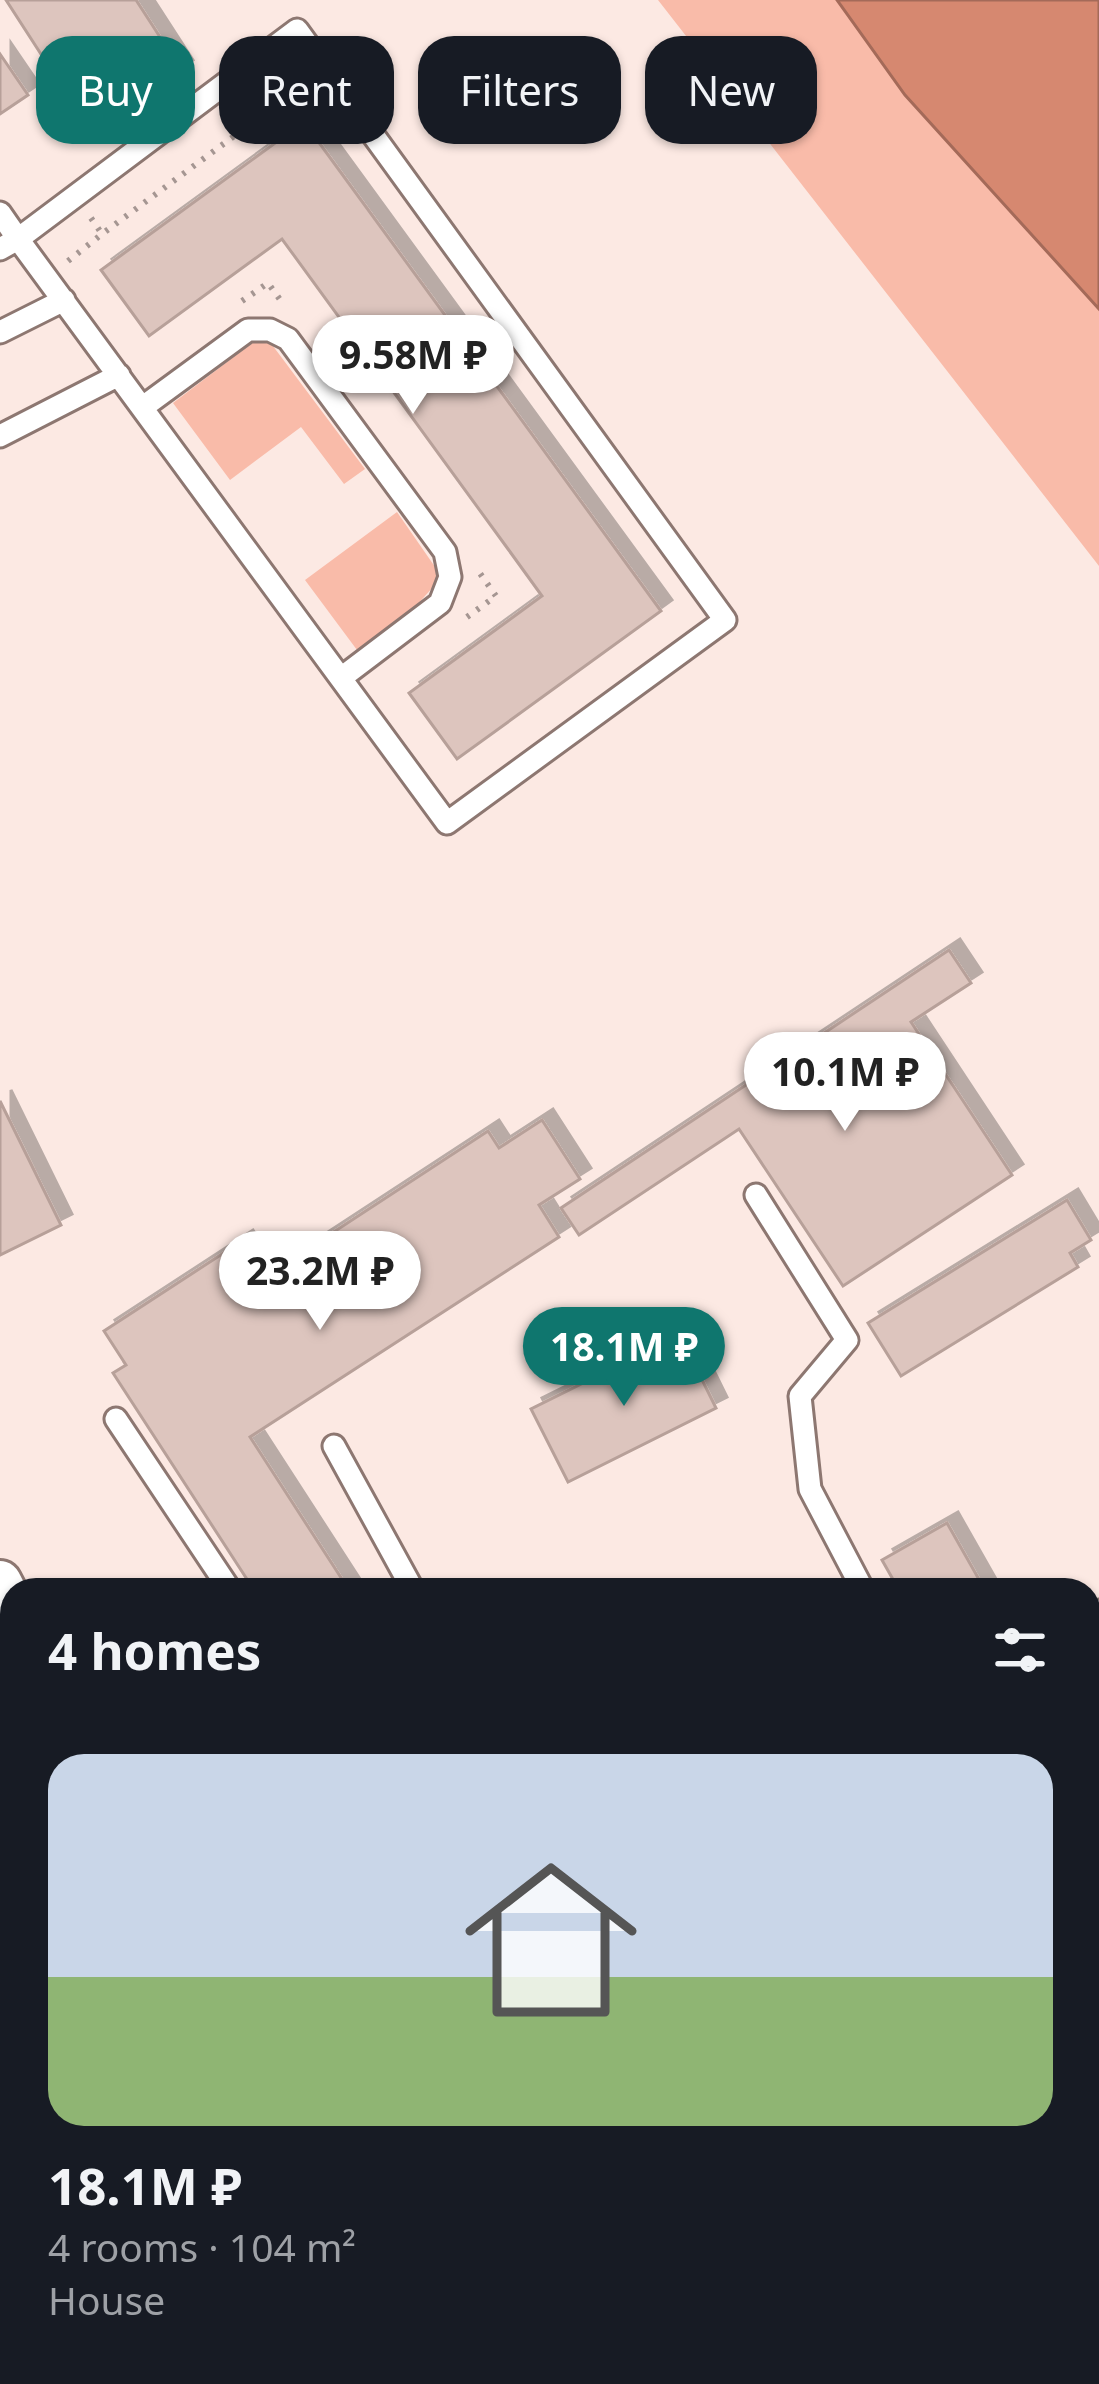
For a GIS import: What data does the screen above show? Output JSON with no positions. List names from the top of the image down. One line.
{"page":{"chip":["Buy","Rent","Filters","New"],"price":["9.58M ₽","10.1M ₽","23.2M ₽","18.1M ₽"],"heading":"4 homes","list":[{"name":"18.1M ₽","note":"4 rooms · 104 m² · House"}]}}
